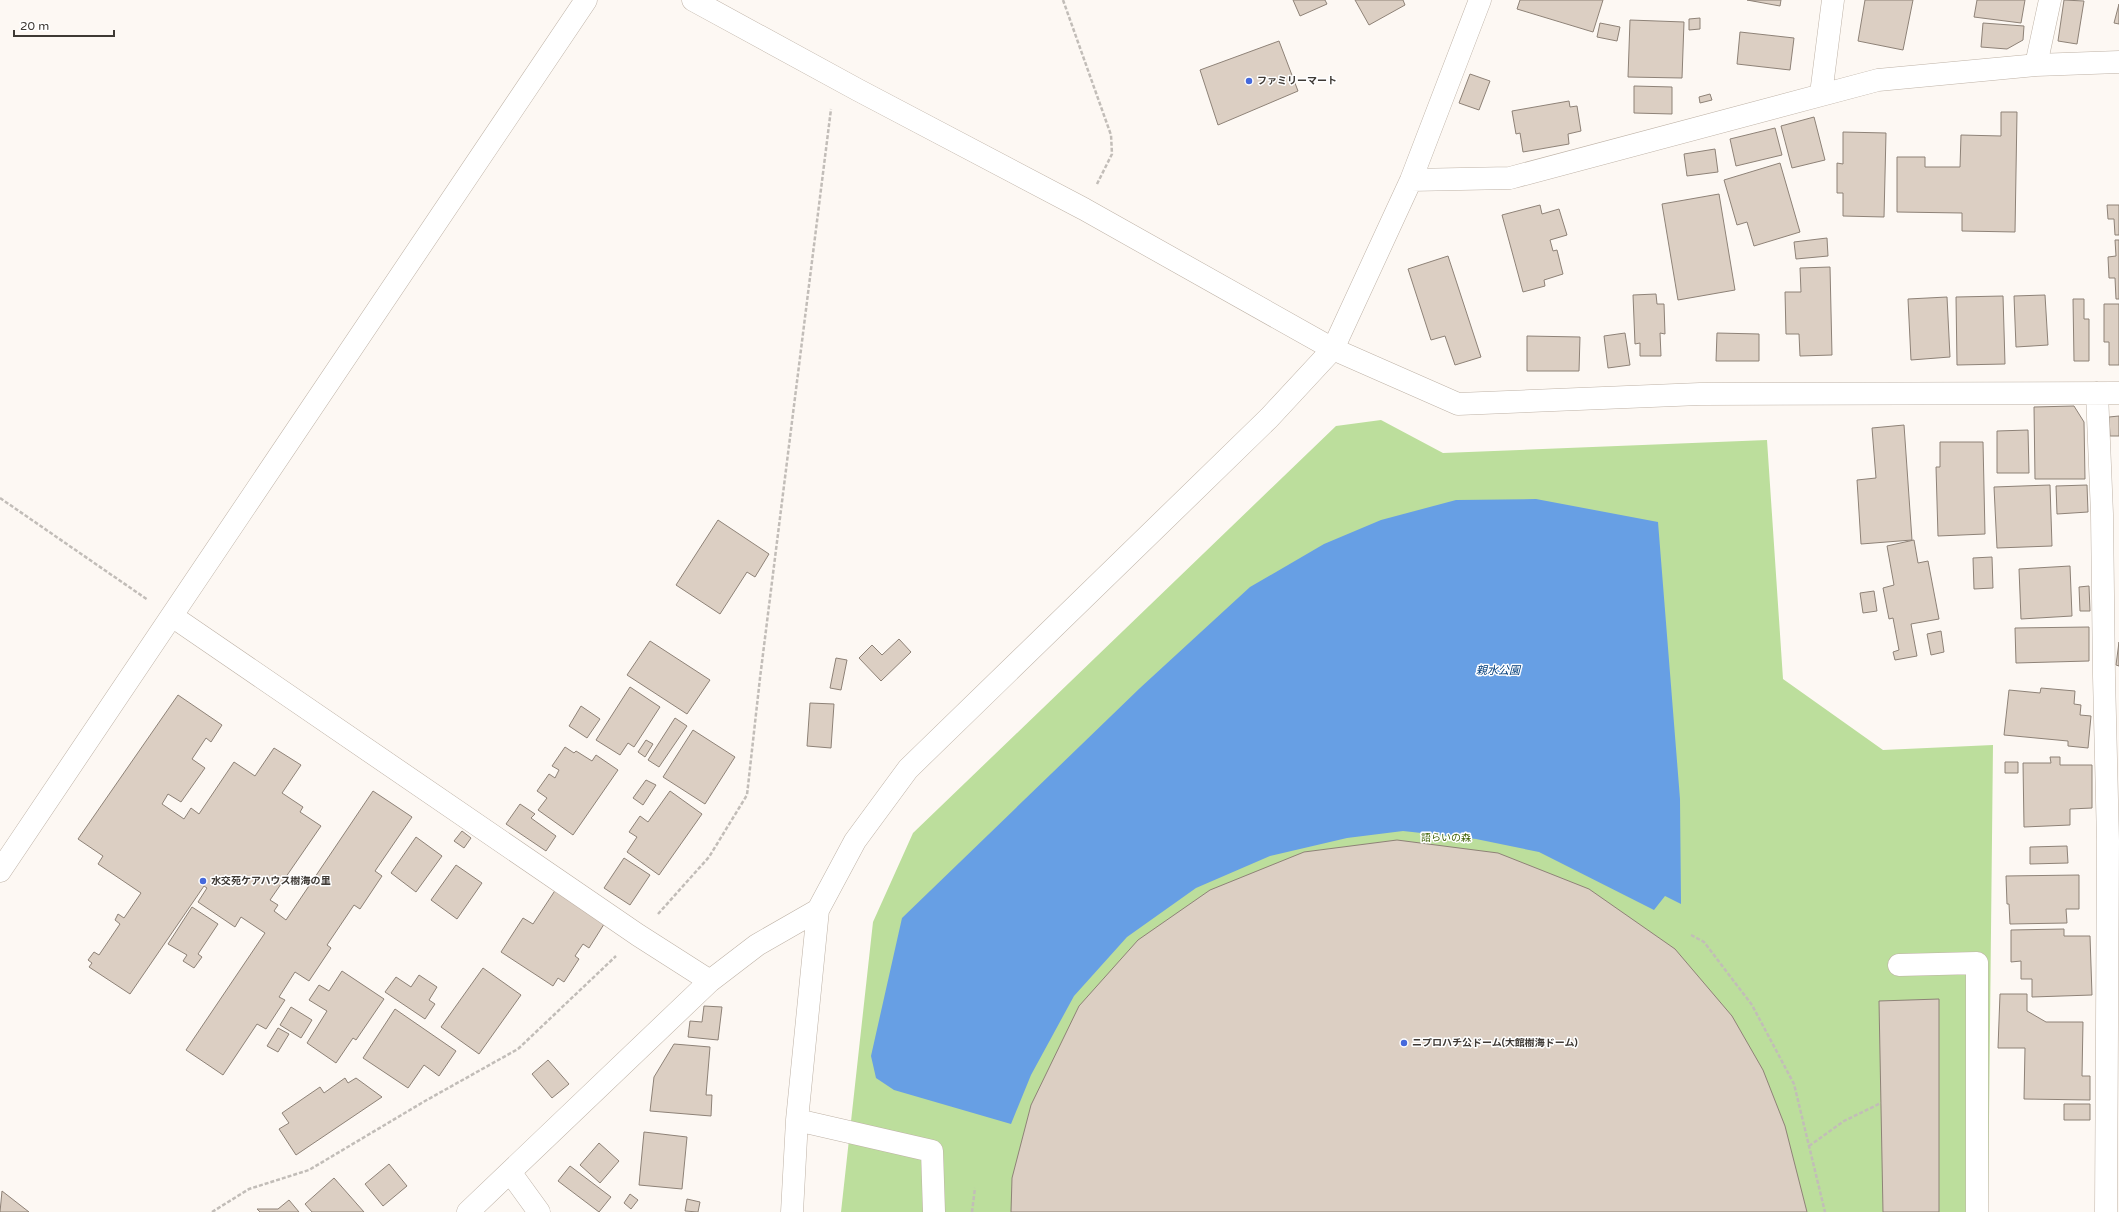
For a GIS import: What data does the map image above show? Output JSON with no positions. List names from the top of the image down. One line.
{"water":["親水公園"],"parks":["語らいの森"],"places":["ファミリーマート","水交苑ケアハウス樹海の里","ニプロハチ公ドーム(大館樹海ドーム)"],"scale_bar":"20 m"}
